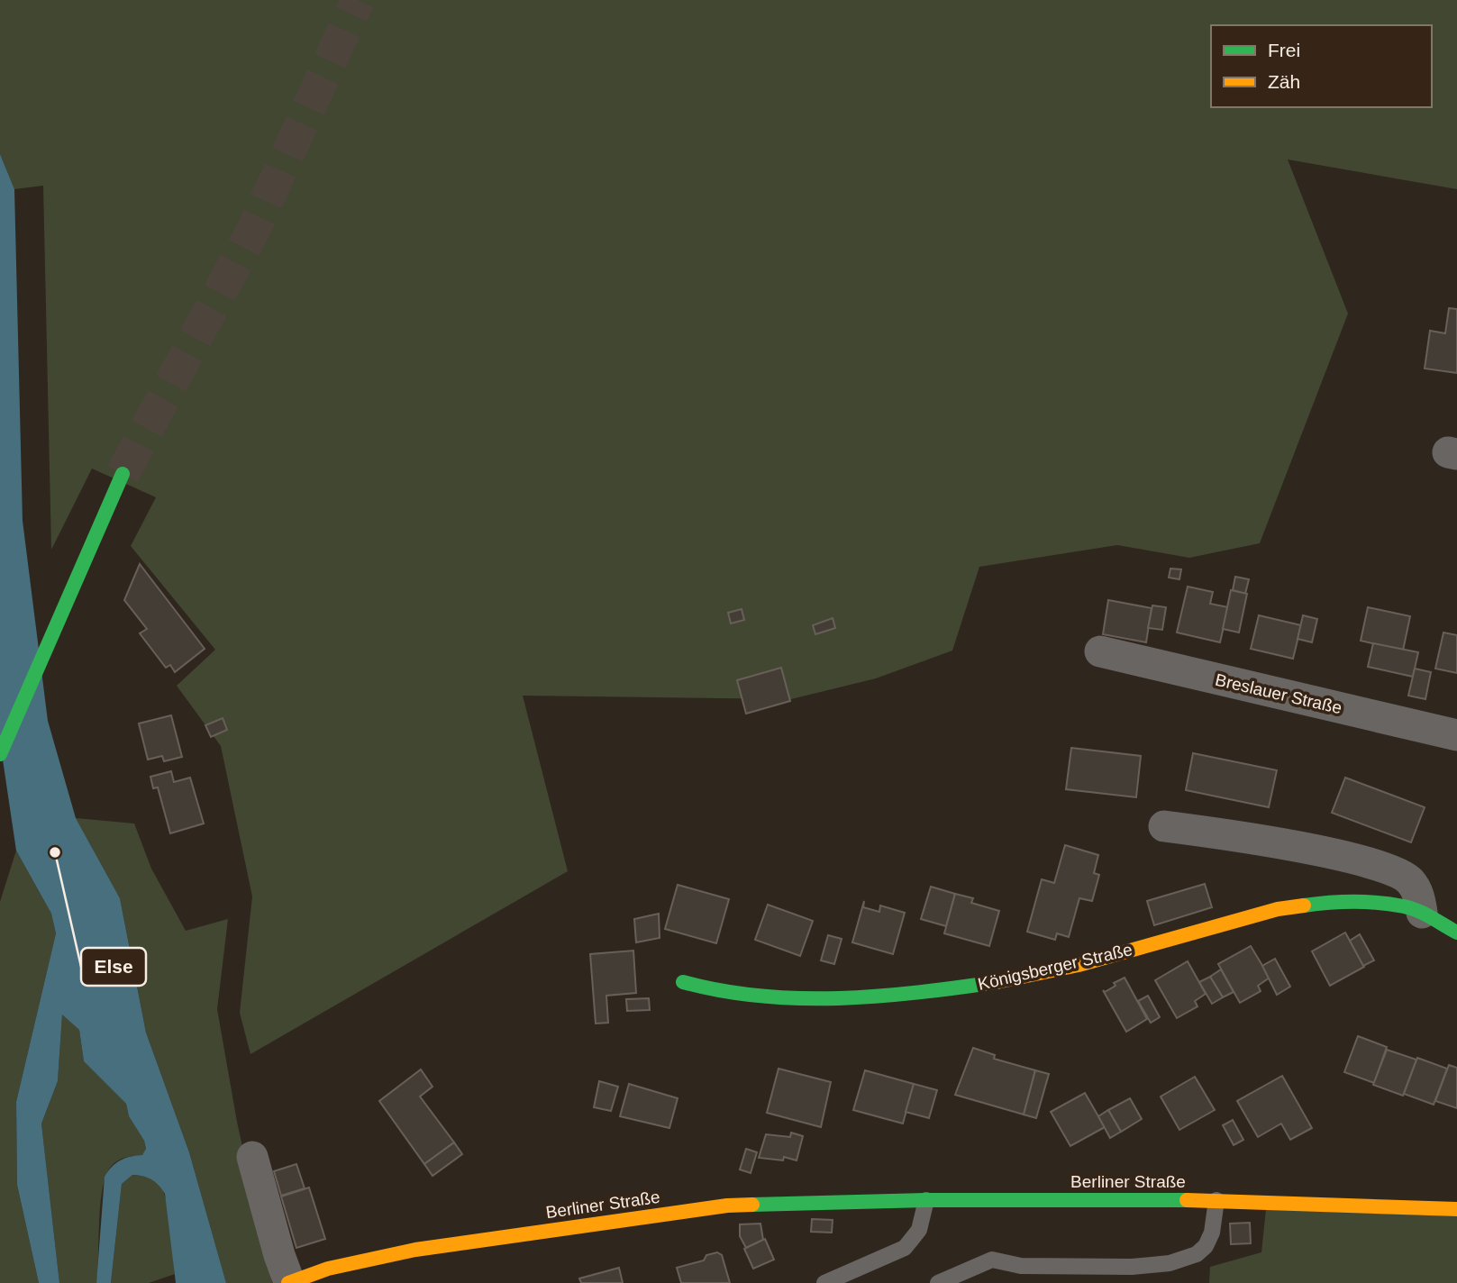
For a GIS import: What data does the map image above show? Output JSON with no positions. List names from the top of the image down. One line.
{"streets":{"street":["Breslauer Straße","Königsberger Straße","Berliner Straße"]},"places":["Else"],"legend":["Frei","Zäh"]}
